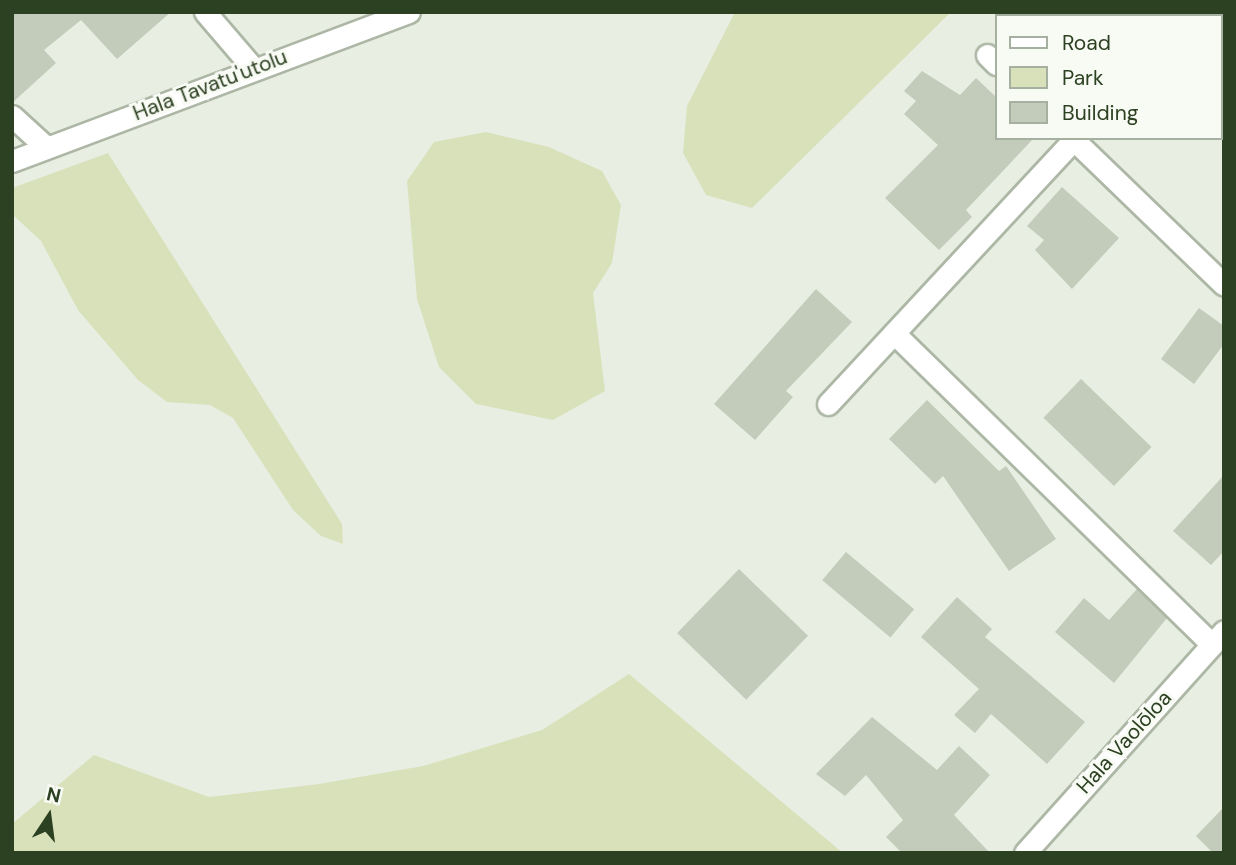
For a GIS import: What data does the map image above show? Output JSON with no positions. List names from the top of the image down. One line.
{"streets":{"street":["Hala Tavatu'utolu","Hala Vaolōloa"]},"legend":["Road","Park","Building"],"north":"top"}
